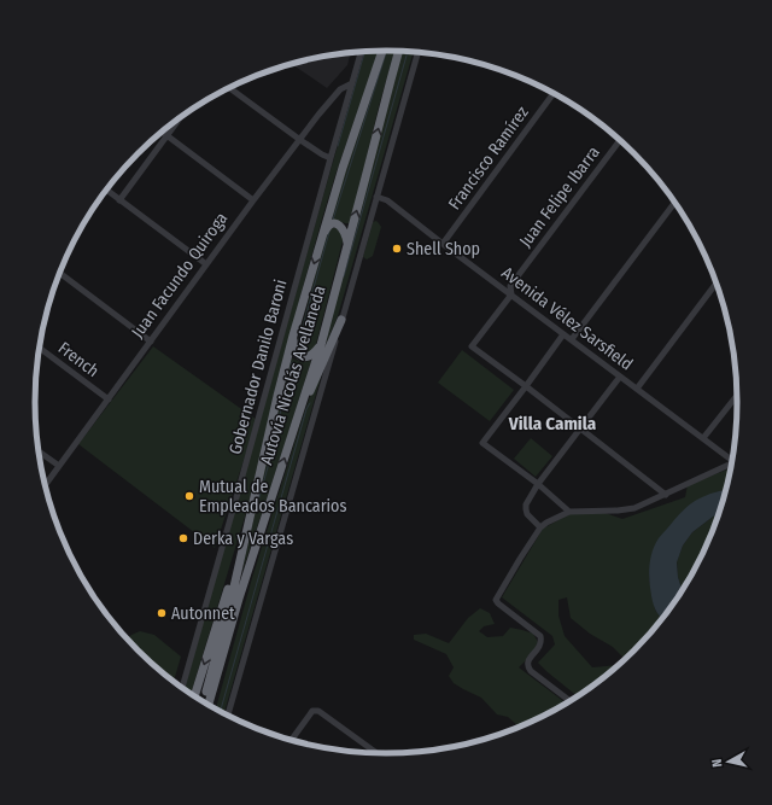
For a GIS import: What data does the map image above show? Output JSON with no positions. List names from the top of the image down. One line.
{"streets":{"highway":["Autovía Nicolás Avellaneda"],"street":["Francisco Ramírez","Juan Felipe Ibarra","Juan Facundo Quiroga","Avenida Vélez Sarsfield","French","Gobernador Danilo Baroni"]},"crossings":[["Francisco Ramírez","Avenida Vélez Sarsfield"],["Juan Felipe Ibarra","Avenida Vélez Sarsfield"],["Juan Facundo Quiroga","French"],["Juan Facundo Quiroga","Gobernador Danilo Baroni"]],"districts":["Villa Camila"],"places":["Shell Shop","Mutual de Empleados Bancarios","Derka y Vargas","Autonnet"],"north":"left"}
